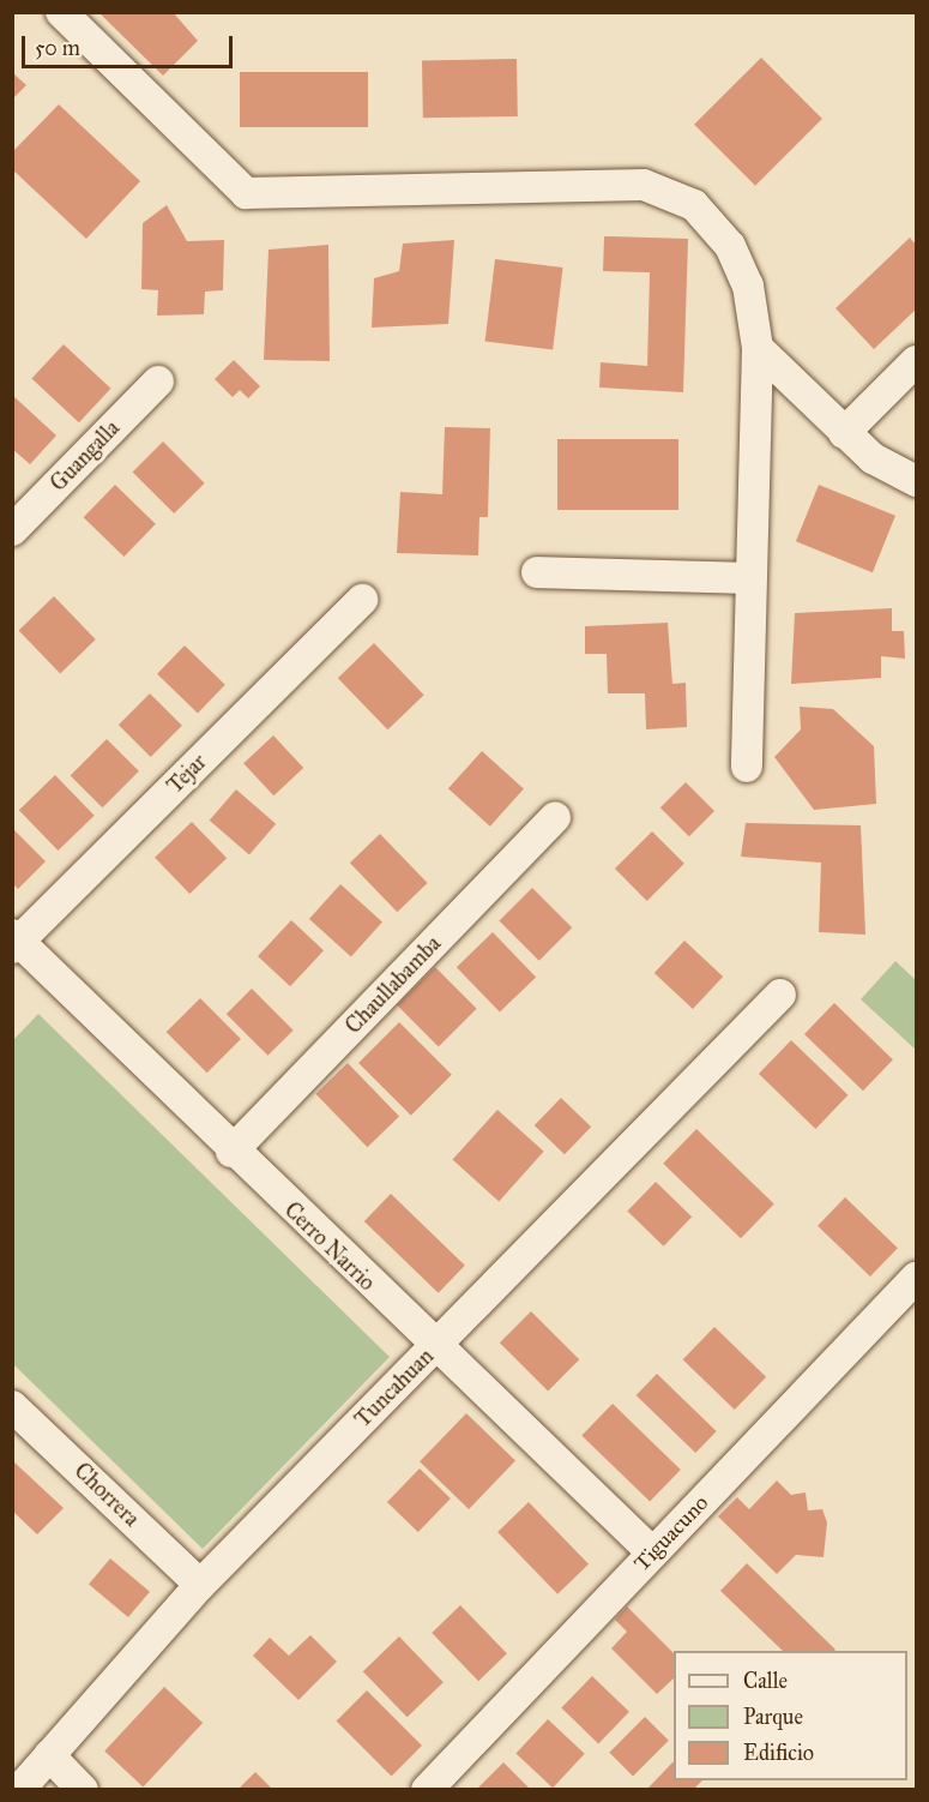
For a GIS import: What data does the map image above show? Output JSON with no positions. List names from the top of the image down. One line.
{"streets":{"street":["Guangalla","Tejar","Chaullabamba","Cerro Narrio","Tuncahuan","Chorrera","Tiguacuno"]},"crossings":[["Tejar","Cerro Narrio"],["Chaullabamba","Cerro Narrio"],["Cerro Narrio","Tuncahuan"],["Cerro Narrio","Tiguacuno"],["Tuncahuan","Chorrera"]],"legend":["Calle","Parque","Edificio"],"scale_bar":"50 m"}
